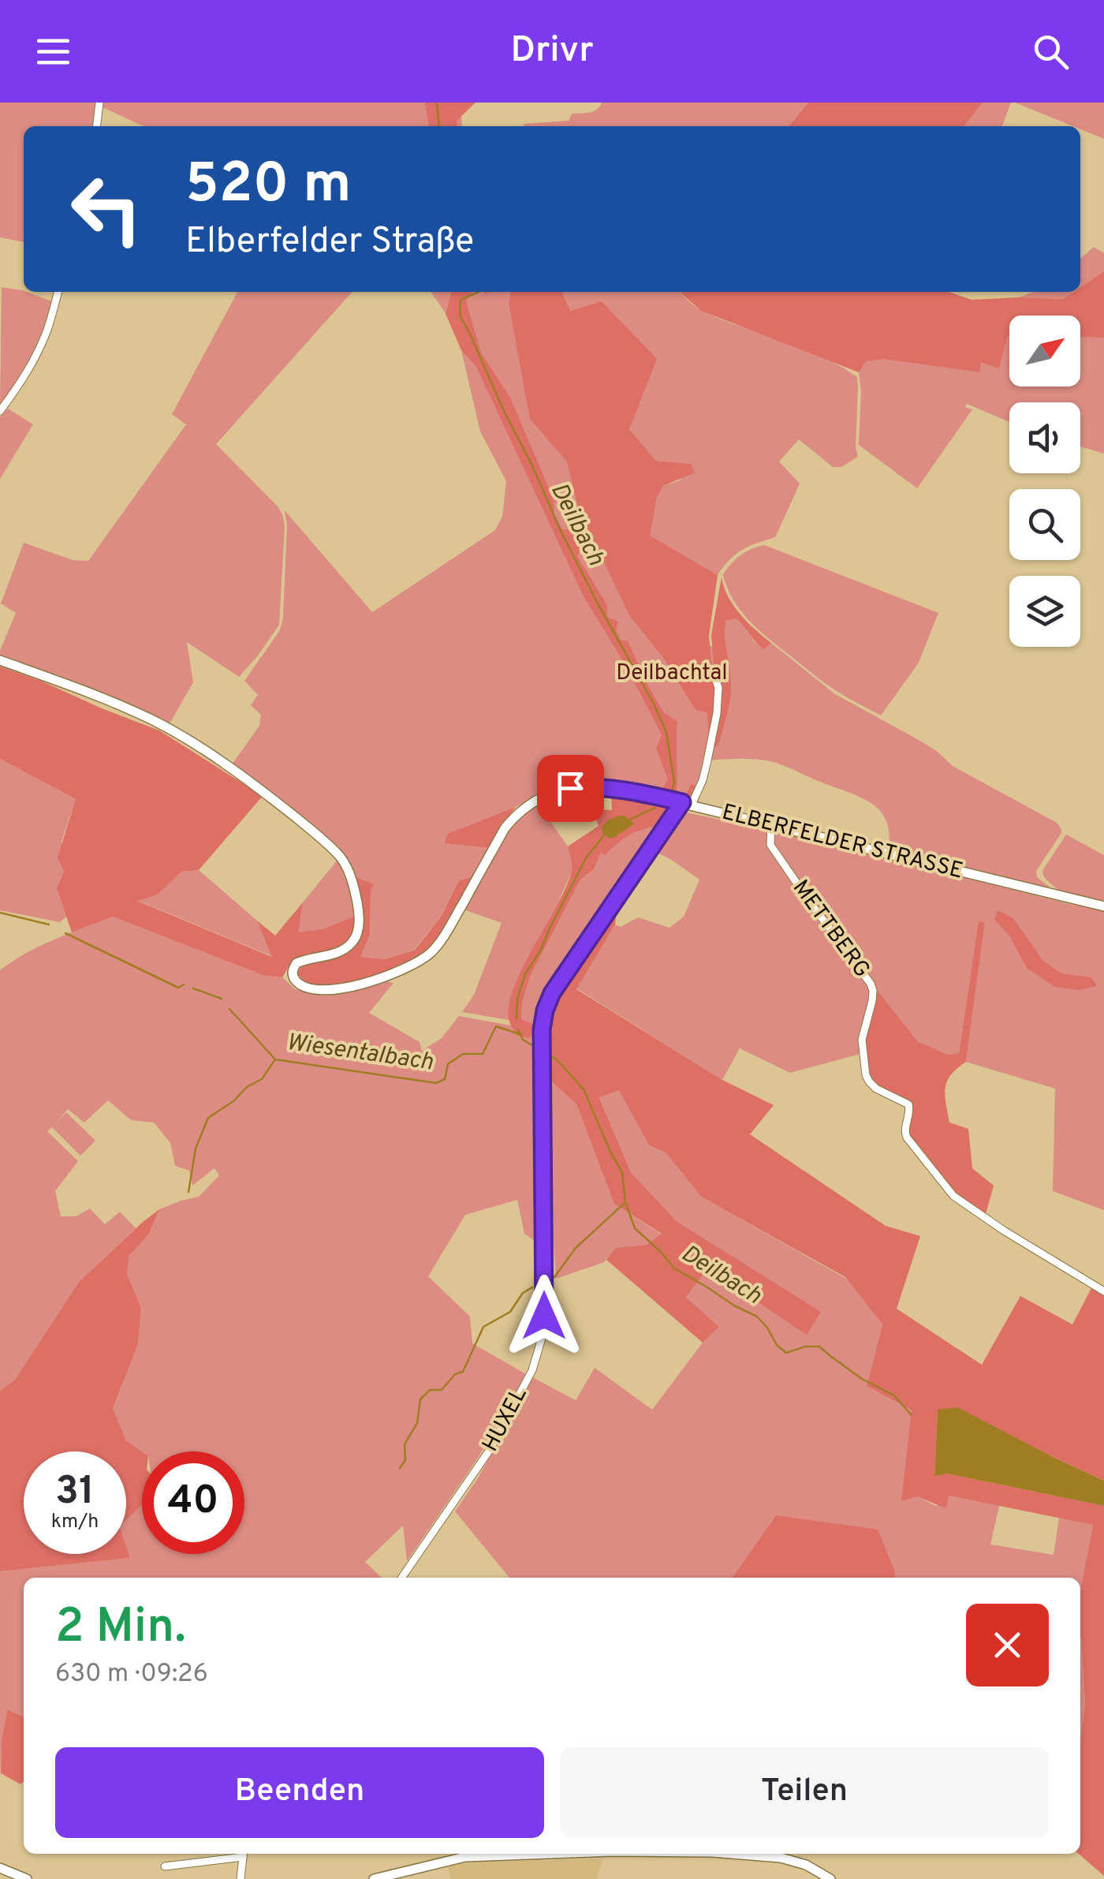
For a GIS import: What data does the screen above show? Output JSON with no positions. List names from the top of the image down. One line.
{"streets":{"main road":["ELBERFELDER STRASSE"],"street":["METTBERG","HUXEL"]},"crossings":[["ELBERFELDER STRASSE","METTBERG"],["ELBERFELDER STRASSE","HUXEL"]],"water":["Deilbach","Wiesentalbach"],"parks":["Deilbachtal"],"north":"top right","page":{"header":"Drivr","turn":["520 m","Elberfelder Straße"],"speed":"31 km/h","limit":"40","heading":["2 Min.","630 m · 09:26"],"buttons":["Beenden","Teilen"]}}
